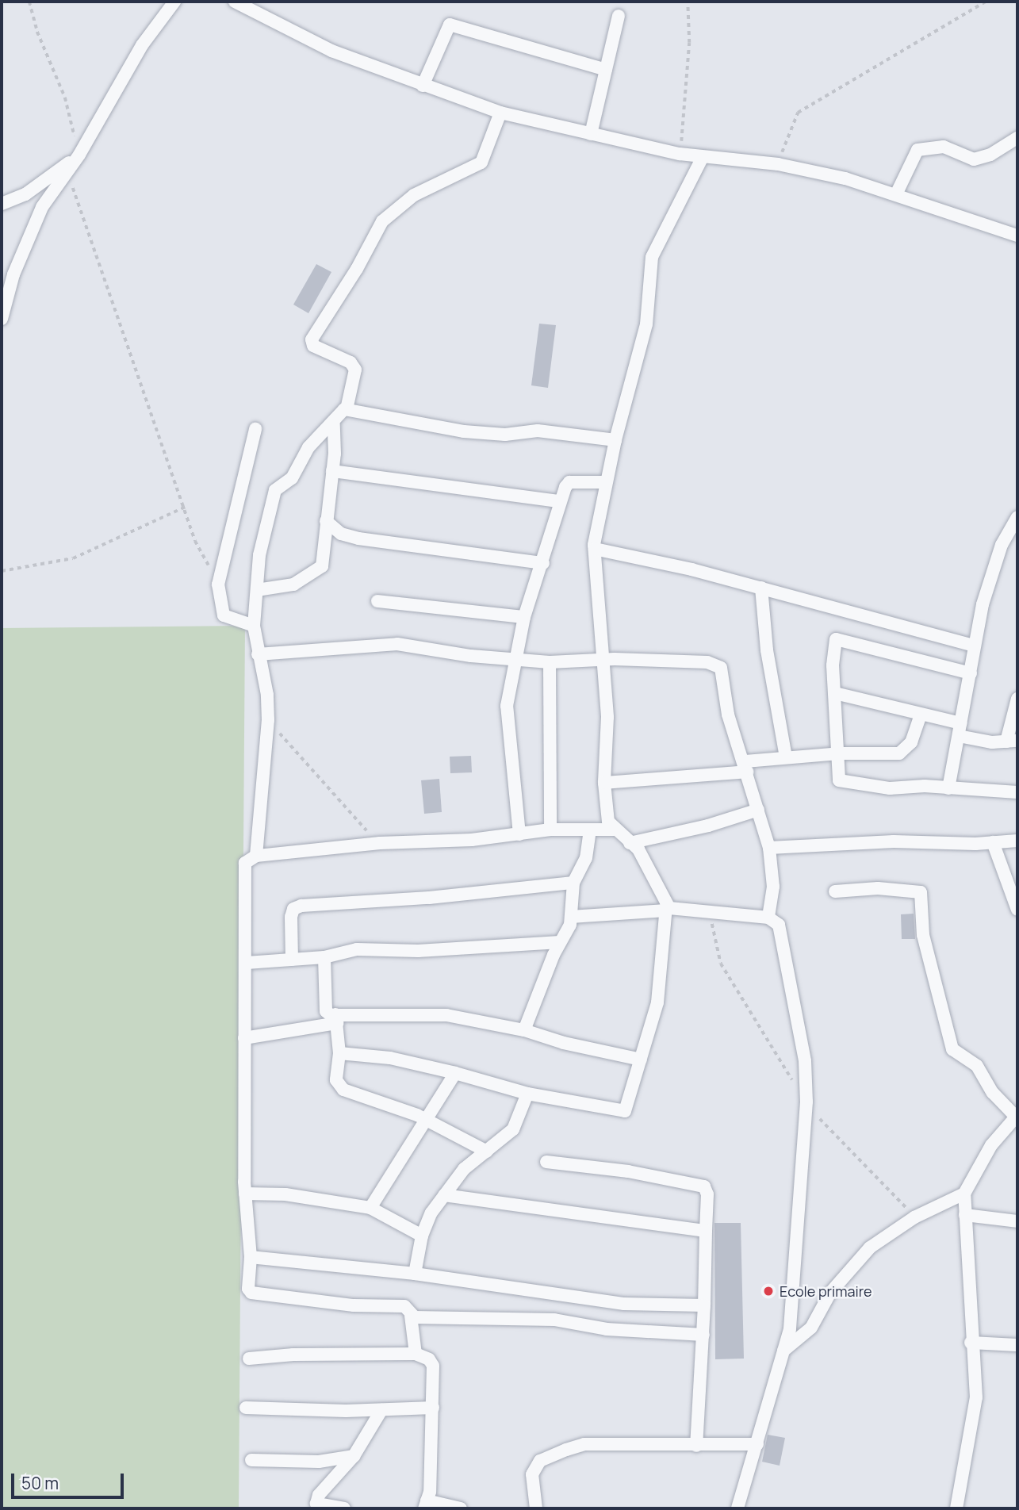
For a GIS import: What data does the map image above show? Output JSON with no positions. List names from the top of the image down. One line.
{"places":["Ecole primaire"],"scale_bar":"50 m"}
